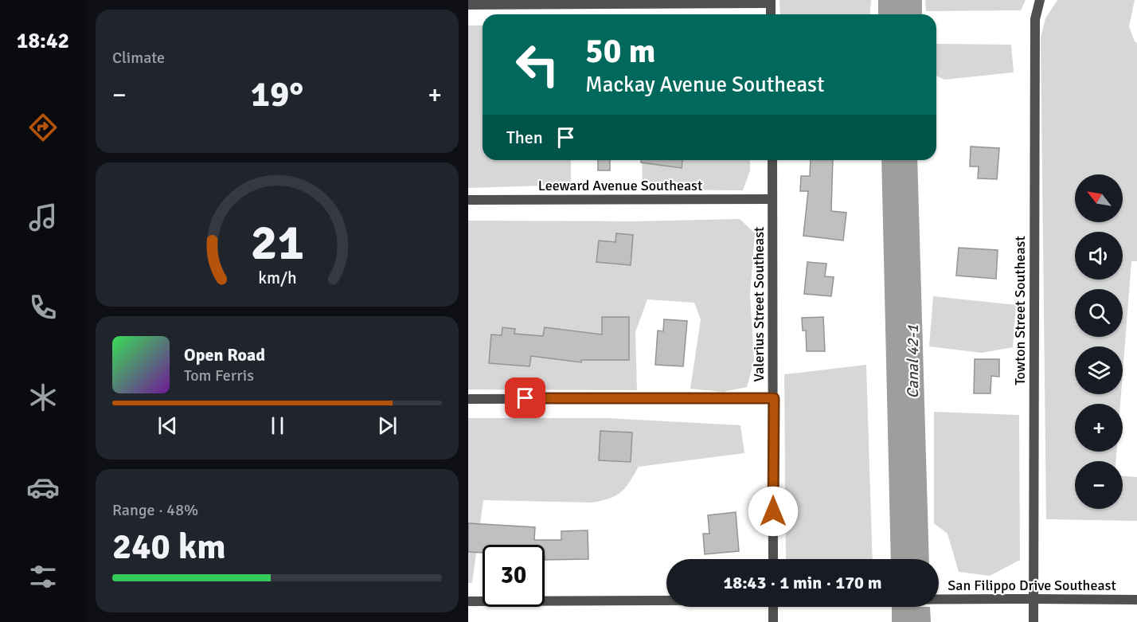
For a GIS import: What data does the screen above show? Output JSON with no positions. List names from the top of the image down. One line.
{"streets":{"street":["Leeward Avenue Southeast","Valerius Street Southeast","Towton Street Southeast","San Filippo Drive Southeast"]},"crossings":[["Leeward Avenue Southeast","Valerius Street Southeast"],["Towton Street Southeast","San Filippo Drive Southeast"]],"water":["Canal 42-1"],"north":"top left","page":{"tabs":"18:42","tile":["Climate",["Range · 48%","240 km"]],"turn":["50 m","Mackay Avenue Southeast"],"heat":["−","19°","+"],"then":"Then","map_buttons":["+","−"],"song":["Open Road","Tom Ferris"],"limit":"30","trip":"18:43 · 1 min · 170 m","gauge":["21","km/h"]}}
